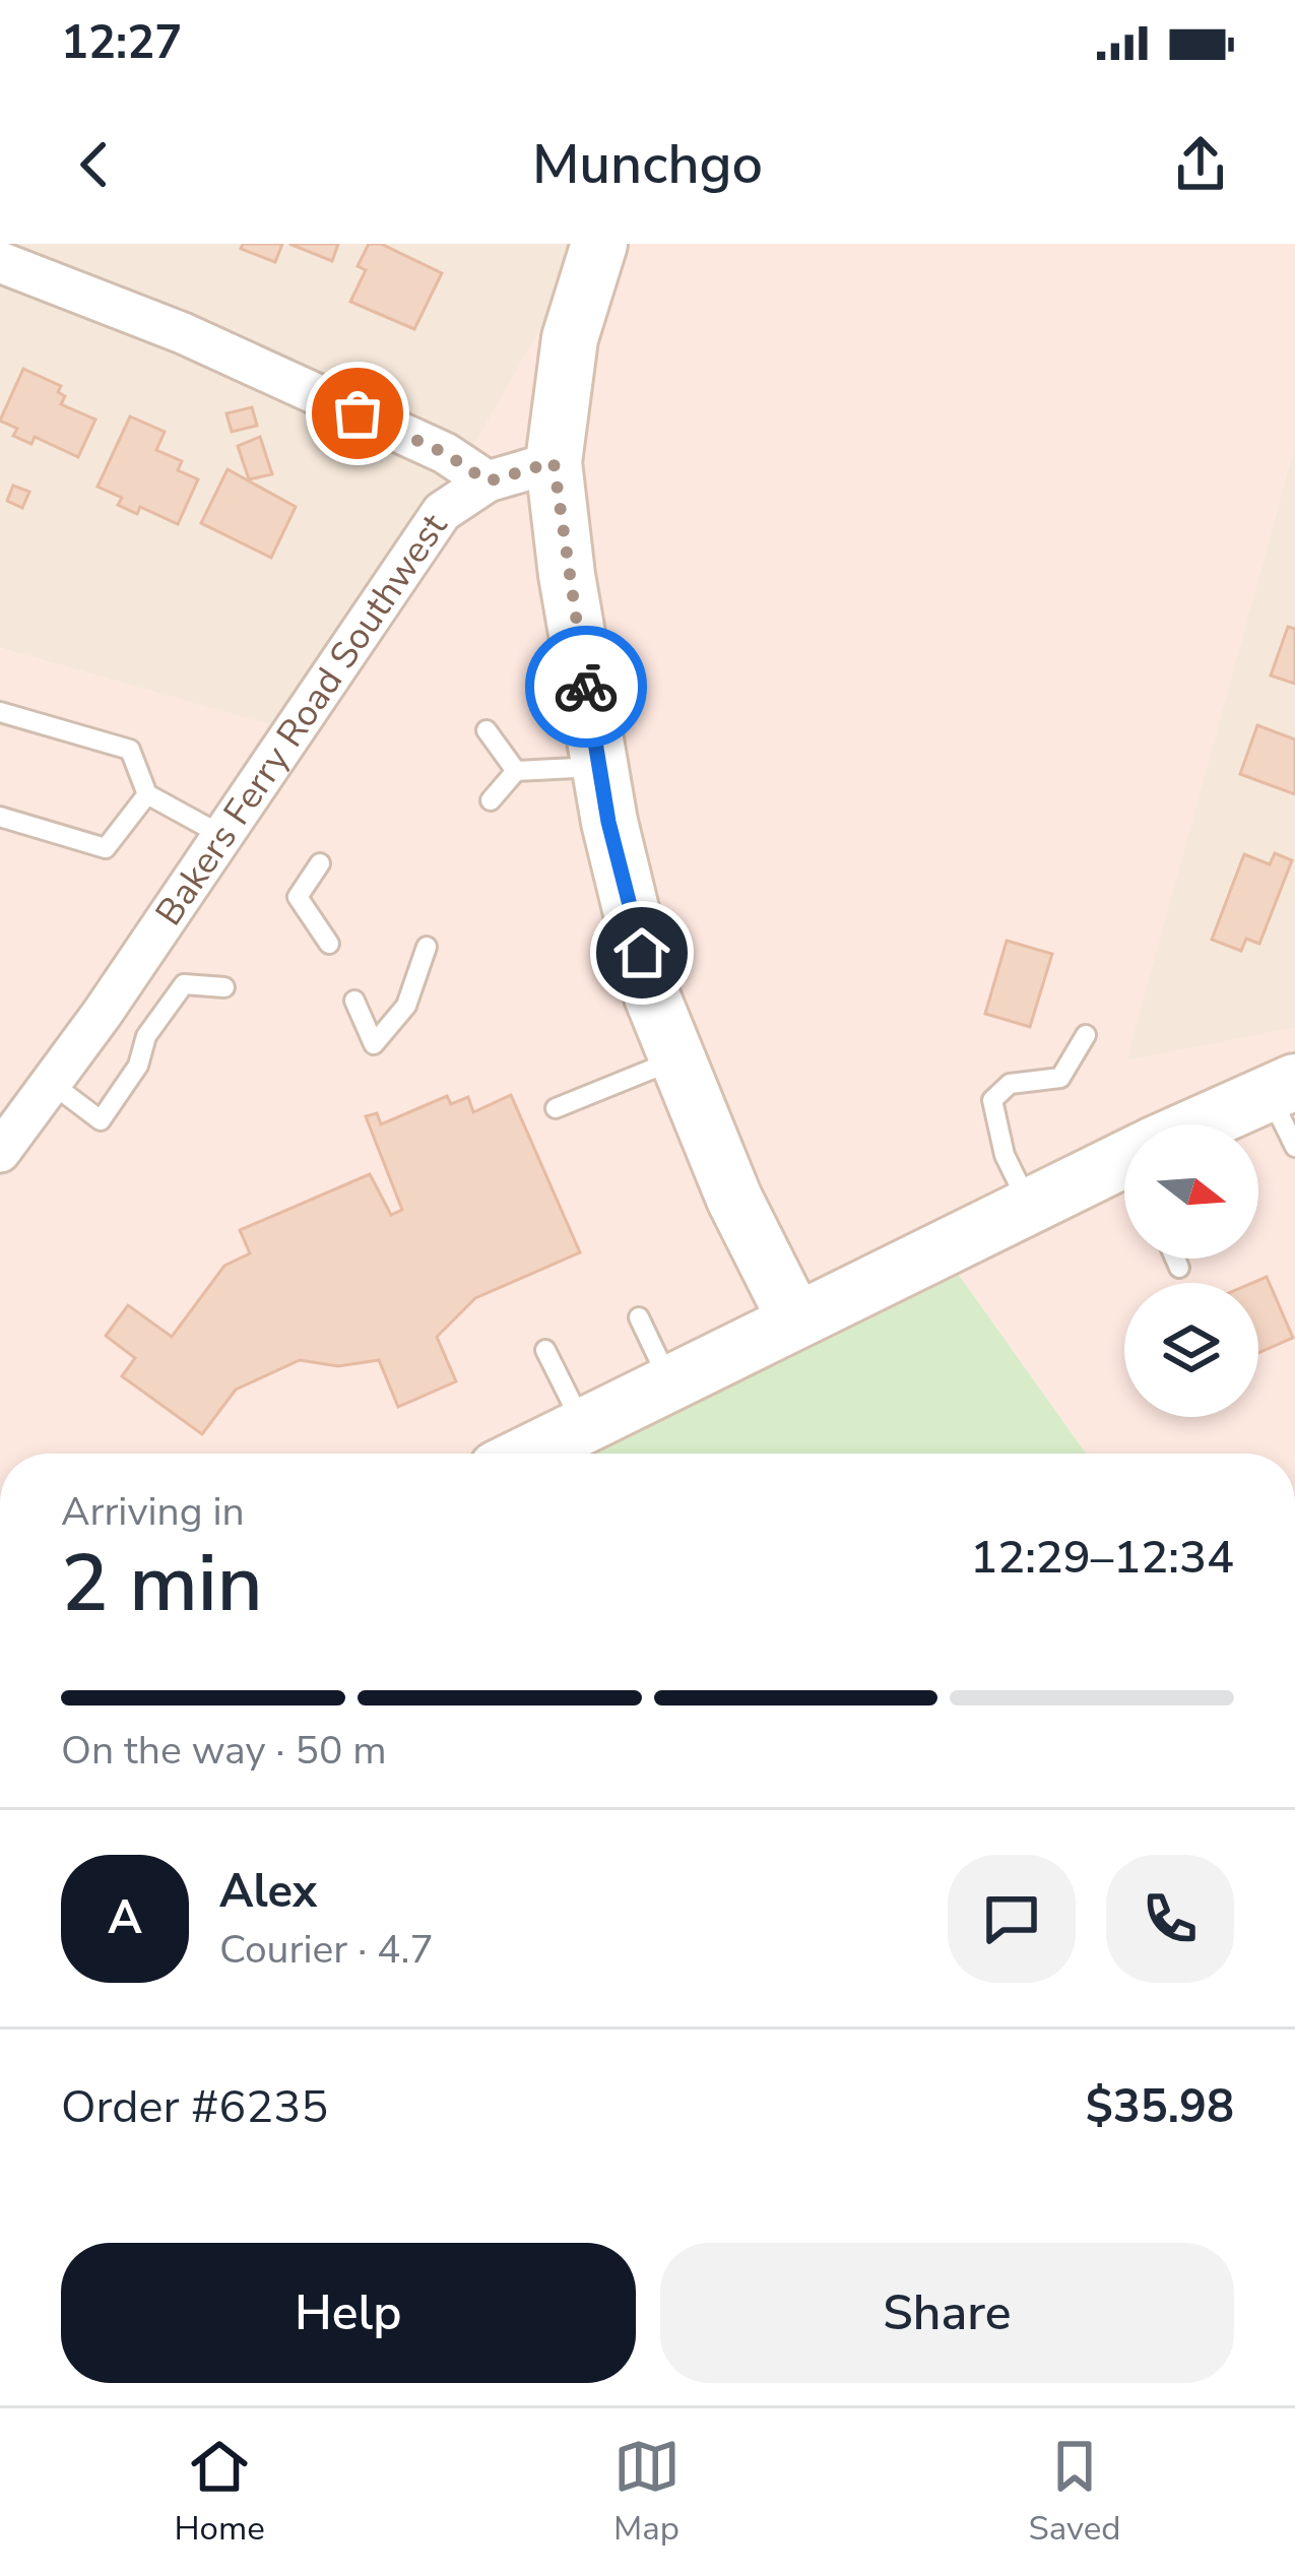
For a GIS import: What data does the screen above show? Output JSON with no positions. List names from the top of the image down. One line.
{"streets":{"street":["Bakers Ferry Road Southwest"]},"north":"right","page":{"status":"12:27","header":"Munchgo","heading":["2 min","Arriving in","12:29–12:34"],"panel":["Alex","Courier · 4.7","Order #6235","$35.98"],"bar":"On the way · 50 m","round":"A","buttons":["Help","Share"],"tabs":["Home","Map","Saved"]}}
